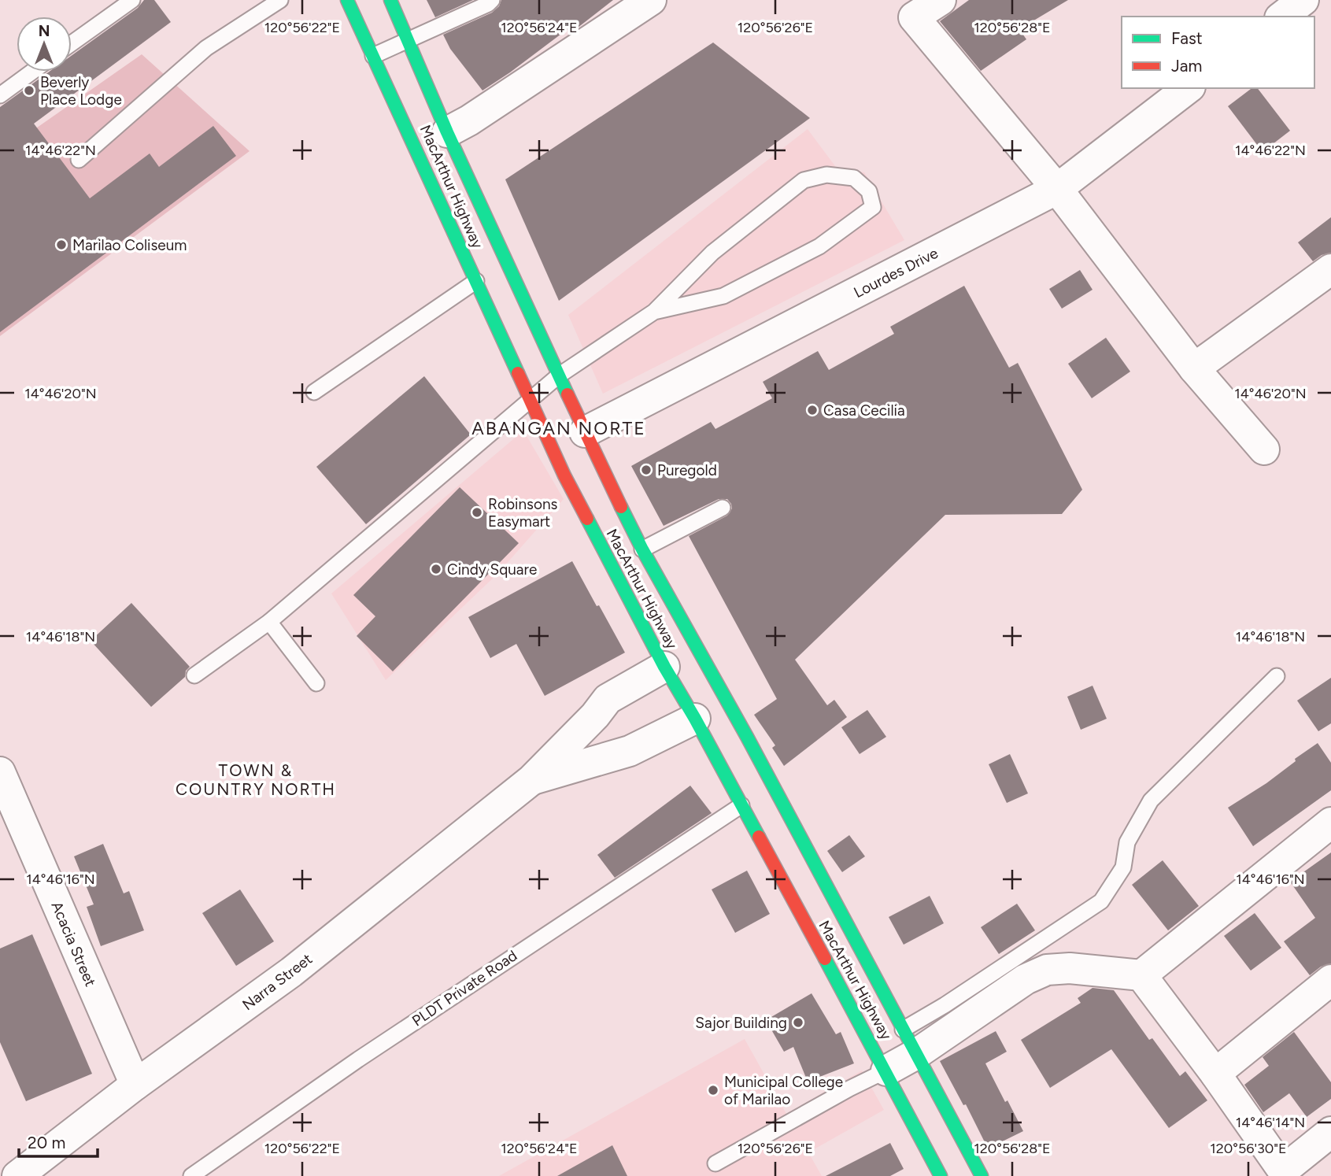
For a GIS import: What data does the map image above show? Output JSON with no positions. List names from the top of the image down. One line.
{"streets":{"highway":["MacArthur Highway"],"street":["Lourdes Drive","Acacia Street","Narra Street"],"lane":["PLDT Private Road"]},"crossings":[["MacArthur Highway","Lourdes Drive"],["MacArthur Highway","Narra Street"],["MacArthur Highway","PLDT Private Road"],["Acacia Street","Narra Street"]],"districts":["ABANGAN NORTE","TOWN & COUNTRY NORTH"],"places":["Beverly Place Lodge","Marilao Coliseum","Casa Cecilia","Puregold","Robinsons Easymart","Cindy Square","Sajor Building","Municipal College of Marilao"],"legend":["Fast","Jam"],"scale_bar":"20 m","north":"top","coordinates":["120°56'22\"E","120°56'24\"E","120°56'26\"E","120°56'28\"E","14°46'22\"N","14°46'20\"N","14°46'18\"N","14°46'16\"N","14°46'14\"N","120°56'30\"E"]}
